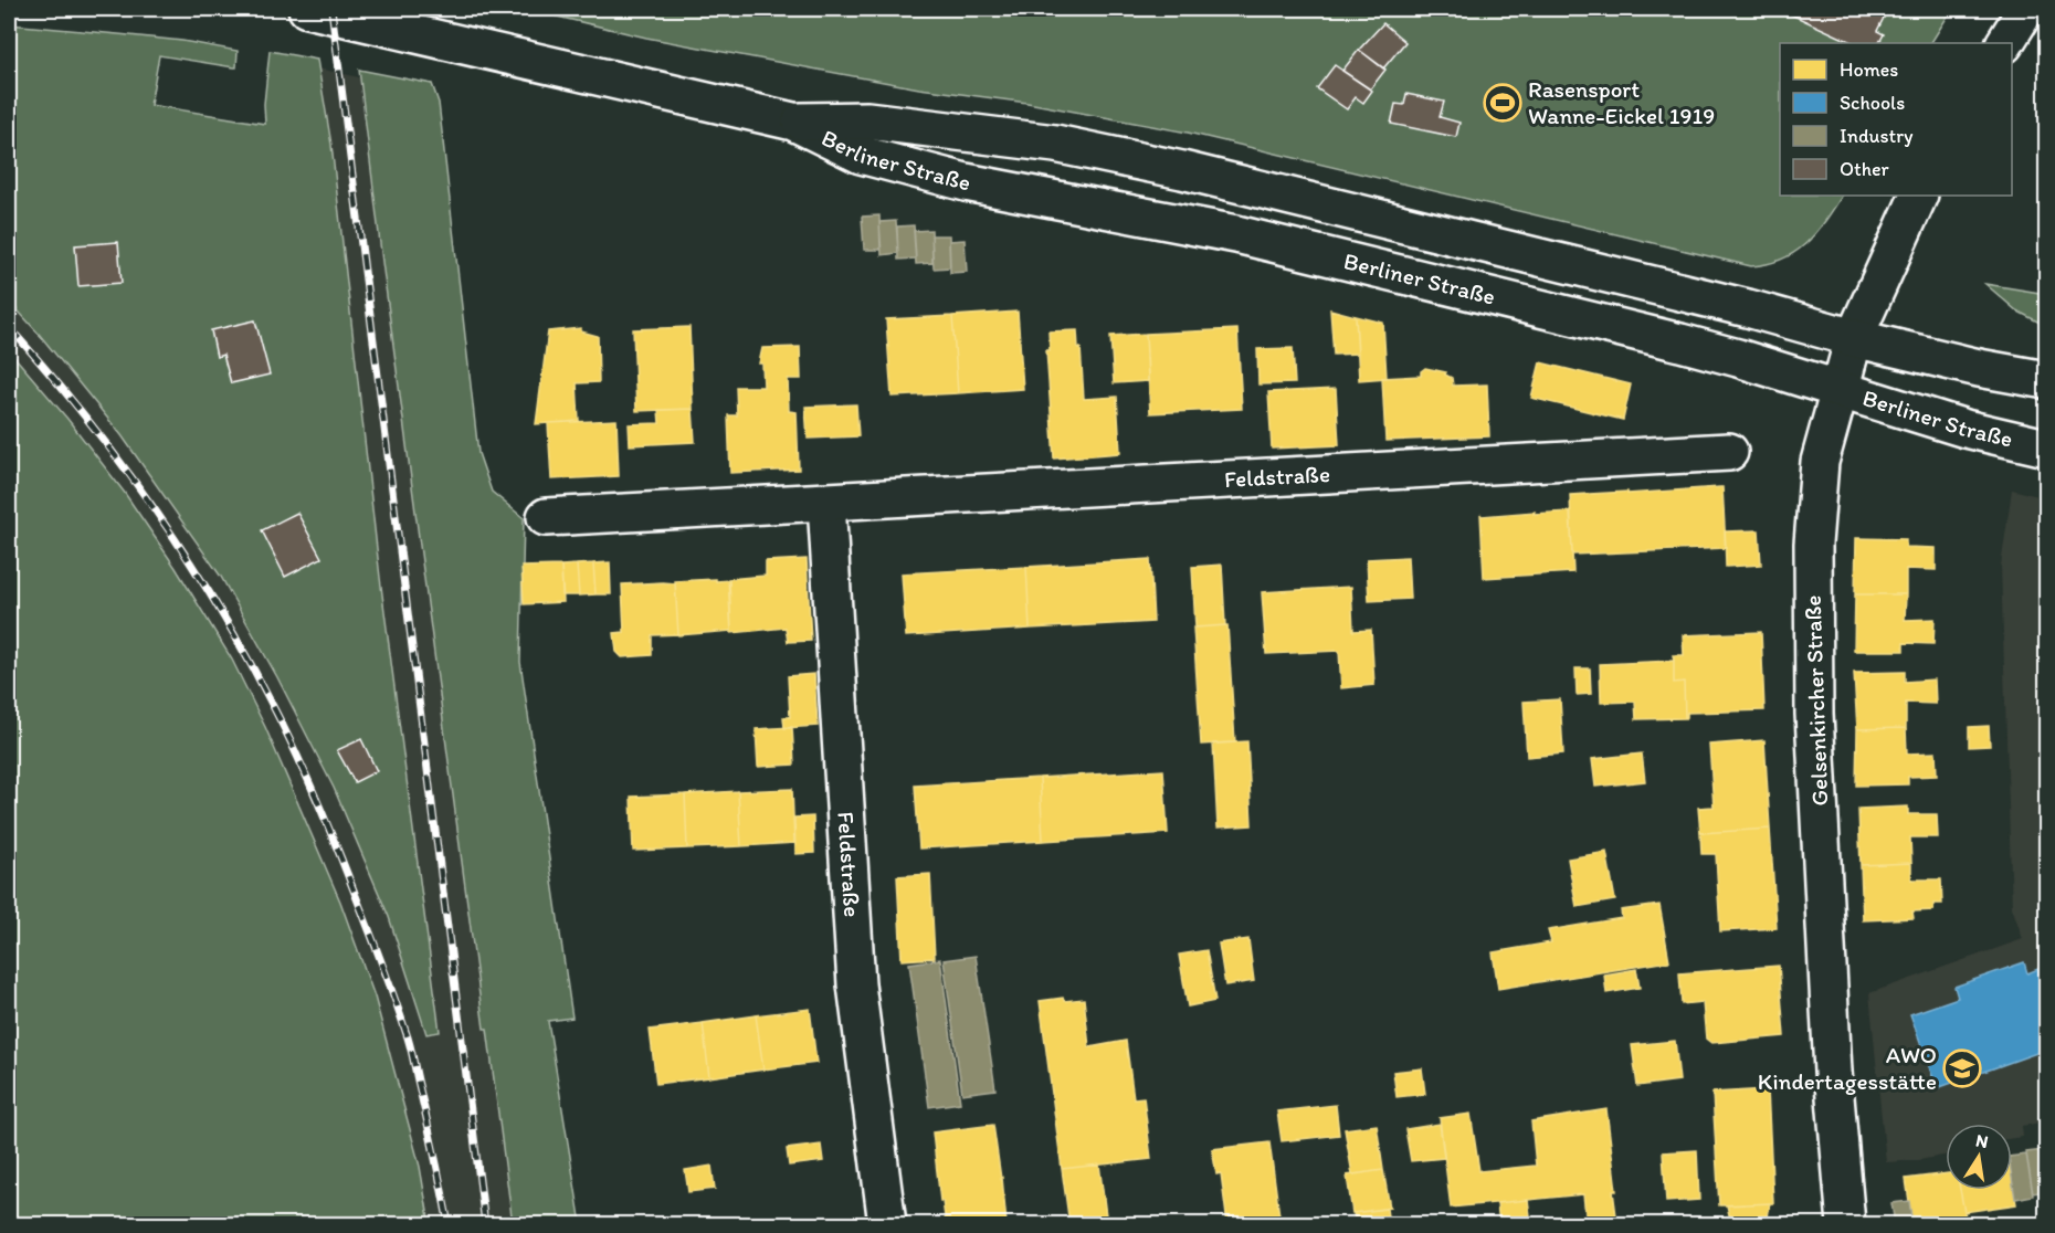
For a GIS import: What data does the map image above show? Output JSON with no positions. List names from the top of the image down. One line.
{"streets":{"main road":["Berliner Straße","Feldstraße","Gelsenkircher Straße"]},"crossings":[["Berliner Straße","Gelsenkircher Straße"]],"places":{"sports":["Rasensport Wanne-Eickel 1919"],"school or university":["AWO Kindertagesstätte"]},"legend":["Homes","Schools","Industry","Other"],"north":"top"}
